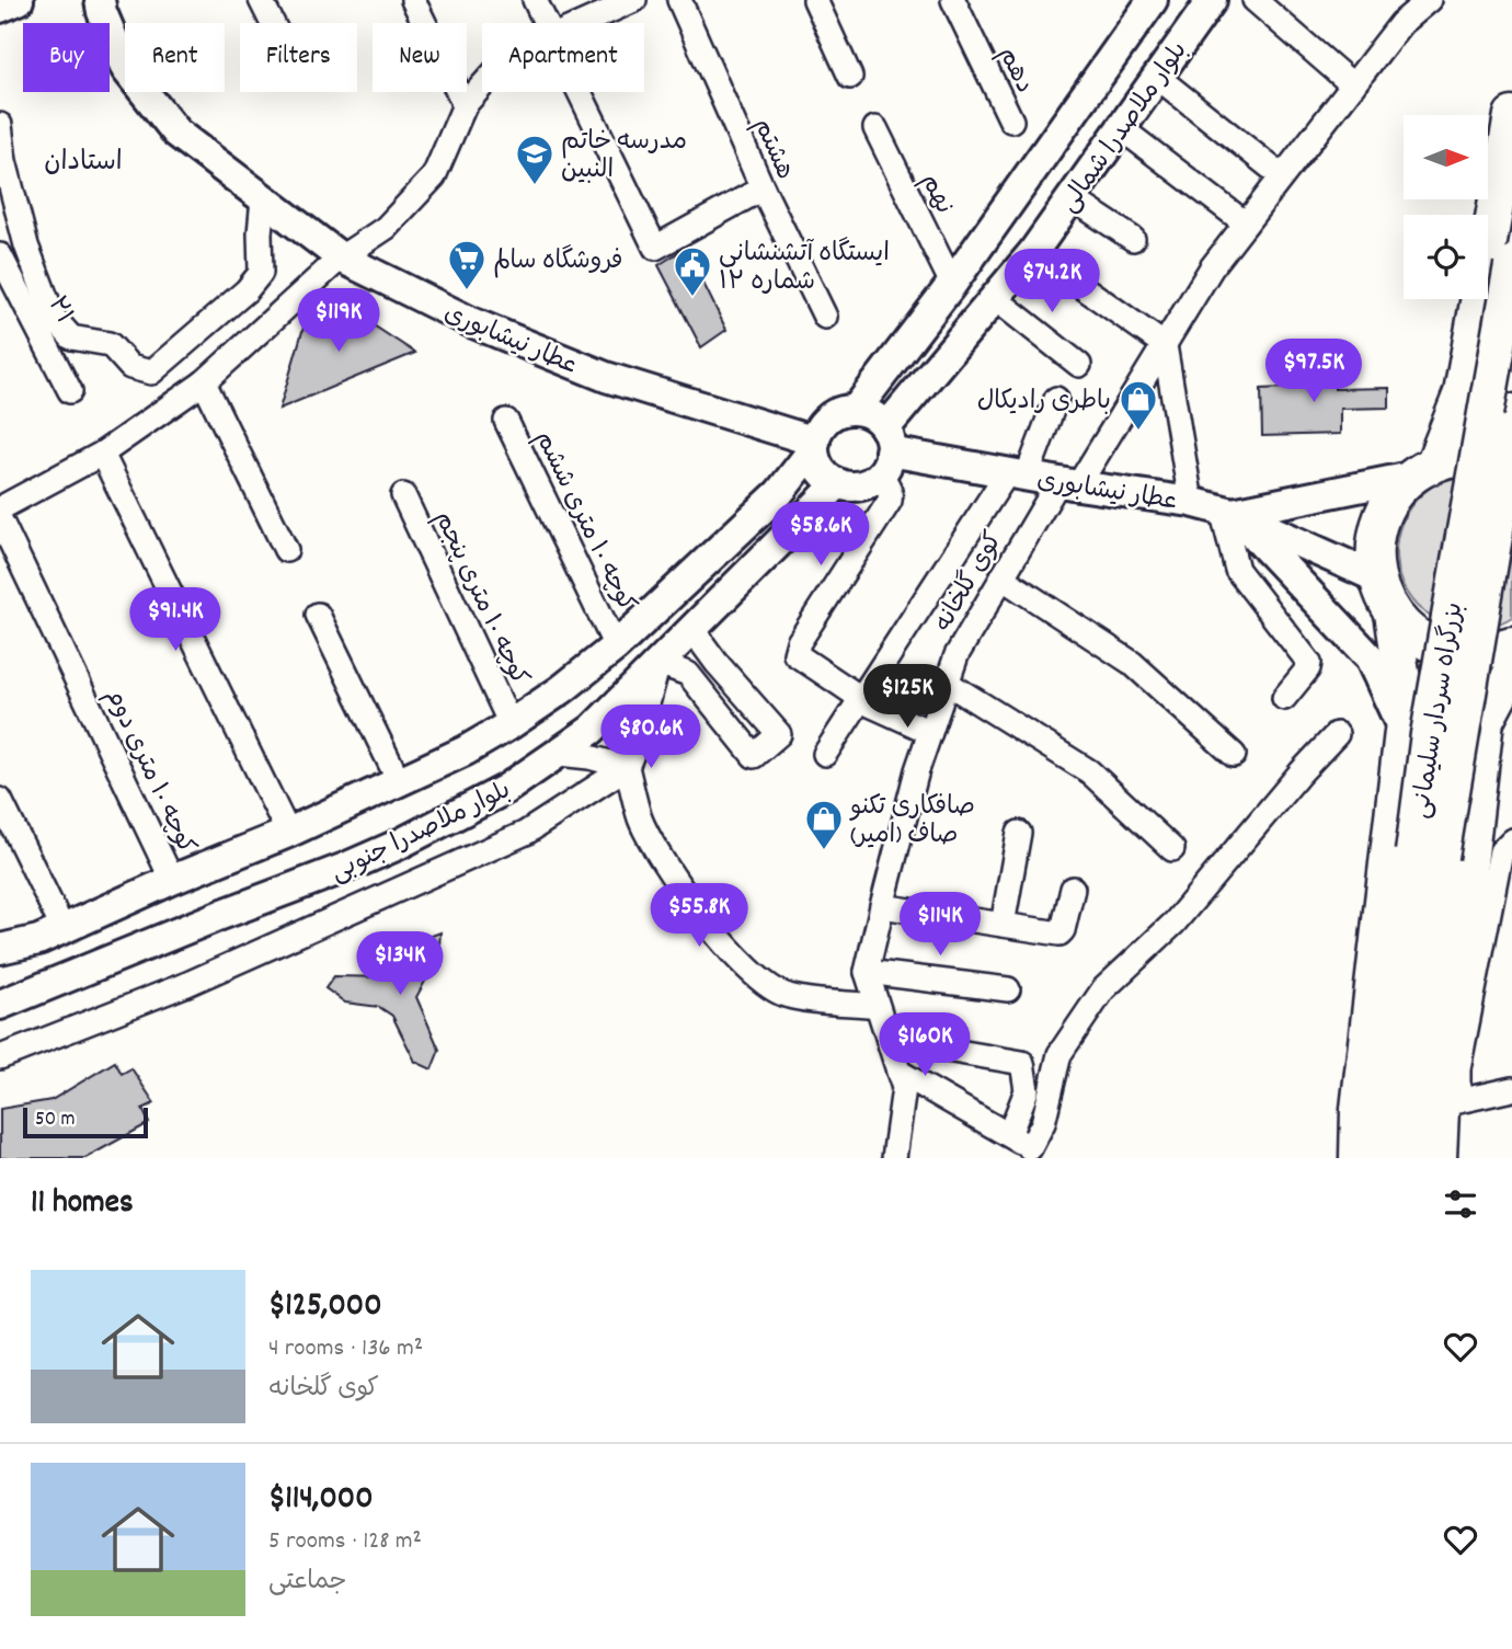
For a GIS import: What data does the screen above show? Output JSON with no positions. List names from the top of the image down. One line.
{"streets":{"highway":["بزرگراه سردار سلیمانی"],"main road":["بلوار ملاصدرا شمالی","عطار نیشابوری","بلوار ملاصدرا جنوبی"],"street":["دهم","هشتم","نهم","۲۱","کوچه ۱۰ متری ششم","کوی گلخانه","کوچه ۱۰ متری پنجم","کوچه ۱۰ متری دوم"]},"crossings":[["بلوار ملاصدرا شمالی","نهم"],["بلوار ملاصدرا شمالی","عطار نیشابوری"],["بلوار ملاصدرا شمالی","بلوار ملاصدرا جنوبی"],["عطار نیشابوری","کوی گلخانه"],["عطار نیشابوری","بلوار ملاصدرا جنوبی"],["کوچه ۱۰ متری ششم","بلوار ملاصدرا جنوبی"],["کوچه ۱۰ متری پنجم","بلوار ملاصدرا جنوبی"],["کوچه ۱۰ متری دوم","بلوار ملاصدرا جنوبی"]],"districts":["استادان"],"places":{"school or university":["مدرسه خاتم النبین"],"supermarket":["فروشگاه سالم"],"public building":["ایستگاه آتشنشانی شماره ۱۲"],"shop":["باطری رادیکال","صافکاری تکنو صاف (امیر)"]},"scale_bar":"50 m","north":"right","page":{"chip":["Buy","Rent","Filters","New","Apartment"],"price":["$74.2K","$119K","$97.5K","$58.6K","$91.4K","$125K","$80.6K","$55.8K","$114K","$134K","$160K"],"scale":"50 m","heading":"11 homes","list":[{"name":"$125,000","note":"4 rooms · 136 m² · کوی گلخانه"},{"name":"$114,000","note":"5 rooms · 128 m² · جماعتی"}]}}
